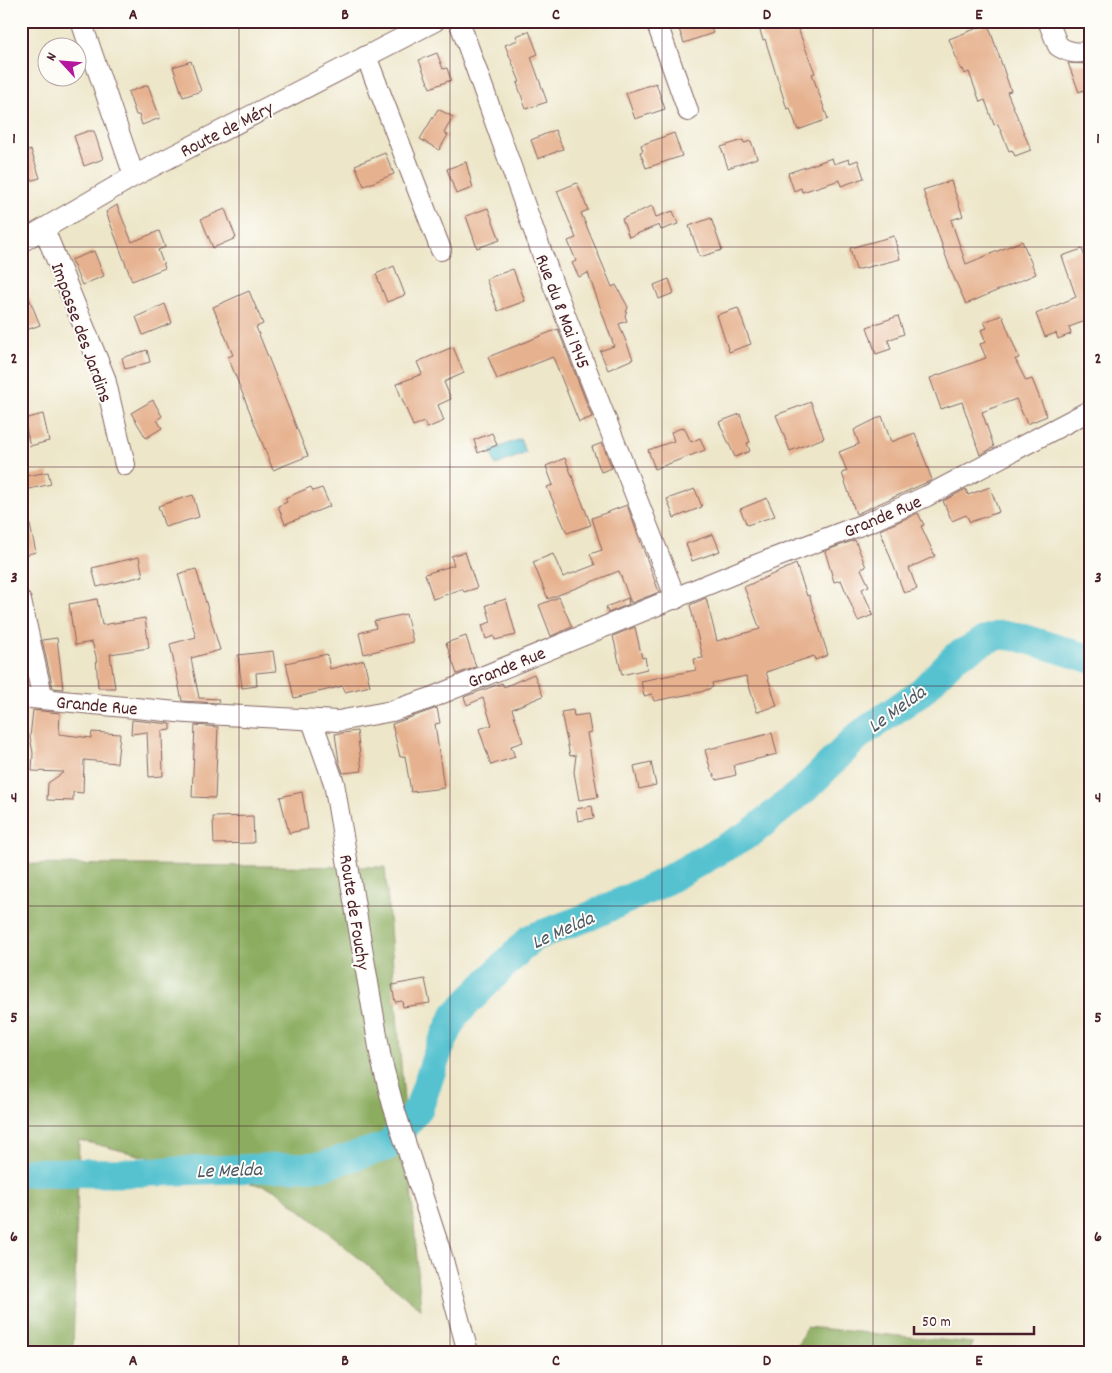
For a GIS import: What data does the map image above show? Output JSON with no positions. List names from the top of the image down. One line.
{"streets":{"street":["Route de Méry","Rue du 8 Mai 1945","Impasse des Jardins","Grande Rue","Route de Fouchy"]},"crossings":[["Route de Méry","Impasse des Jardins"],["Rue du 8 Mai 1945","Grande Rue"],["Grande Rue","Route de Fouchy"]],"water":["Le Melda"],"scale_bar":"50 m","north":"top left","grid":{"columns":["A","B","C","D","E"],"rows":["1","2","3","4","5","6"]}}
